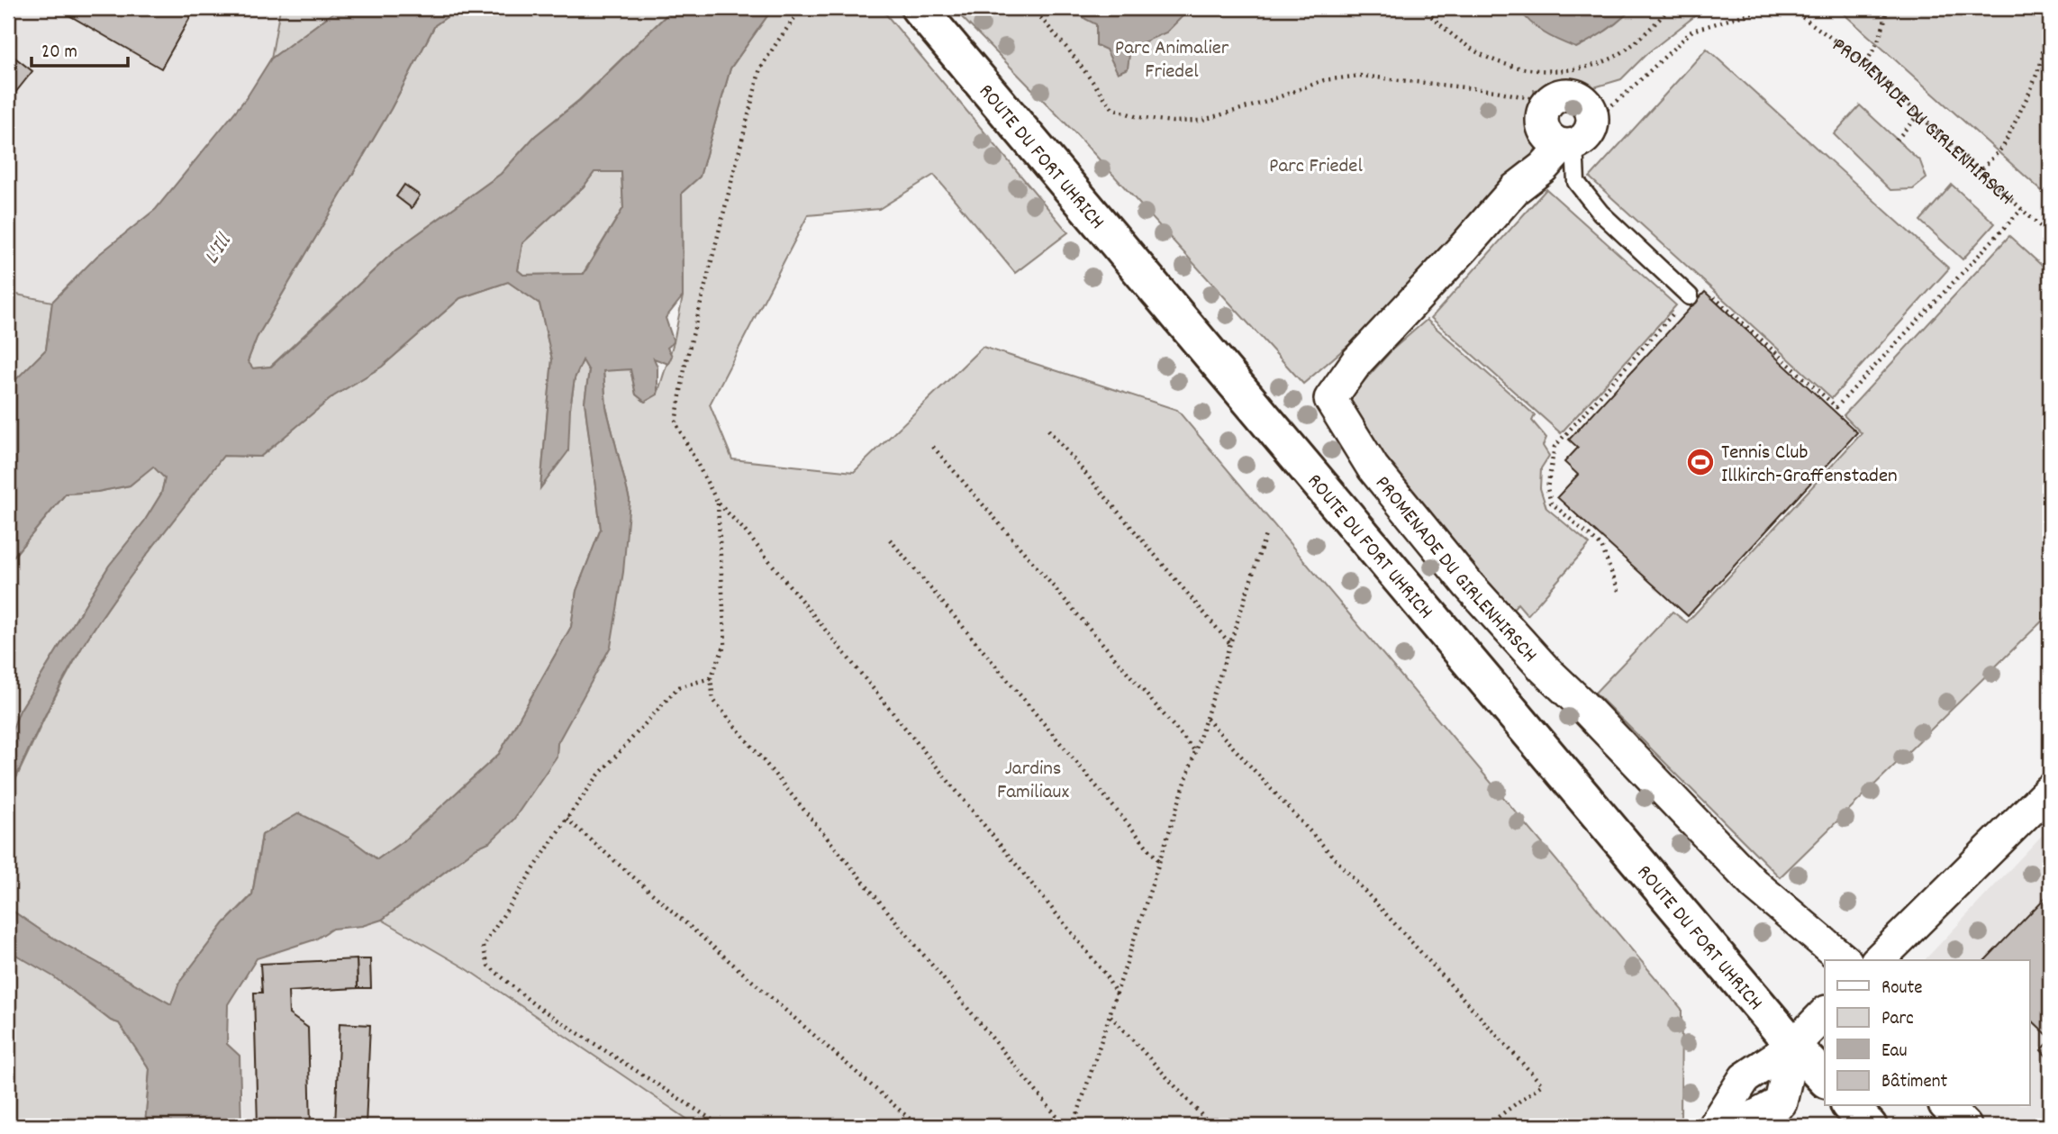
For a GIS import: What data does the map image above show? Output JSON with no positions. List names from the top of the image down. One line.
{"streets":{"main road":["ROUTE DU FORT UHRICH"],"street":["PROMENADE DU GIRLENHIRSCH"]},"water":["L'Ill"],"parks":["Parc Animalier Friedel","Parc Friedel","Jardins Familiaux"],"places":{"sports":["Tennis Club Illkirch-Graffenstaden"]},"legend":["Route","Parc","Eau","Bâtiment"],"scale_bar":"20 m"}
